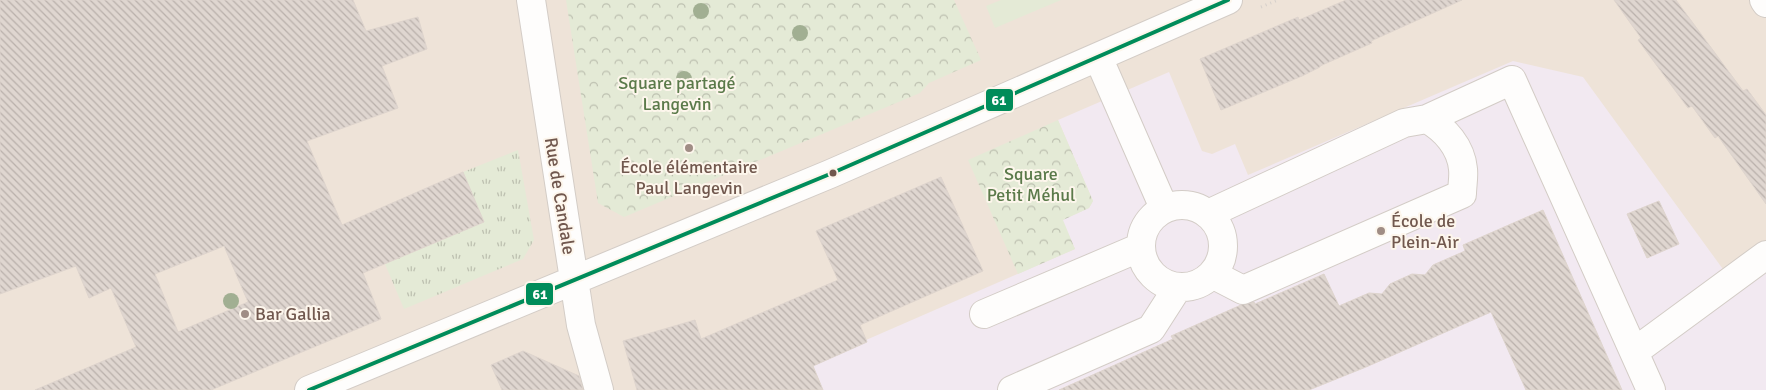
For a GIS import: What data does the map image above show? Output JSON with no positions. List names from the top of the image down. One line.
{"streets":{"street":["Rue de Candale"]},"parks":["Square partagé Langevin","Square Petit Méhul"],"places":["École élémentaire Paul Langevin","École de Plein-Air","Bar Gallia"],"lines":["transit line 61"]}
